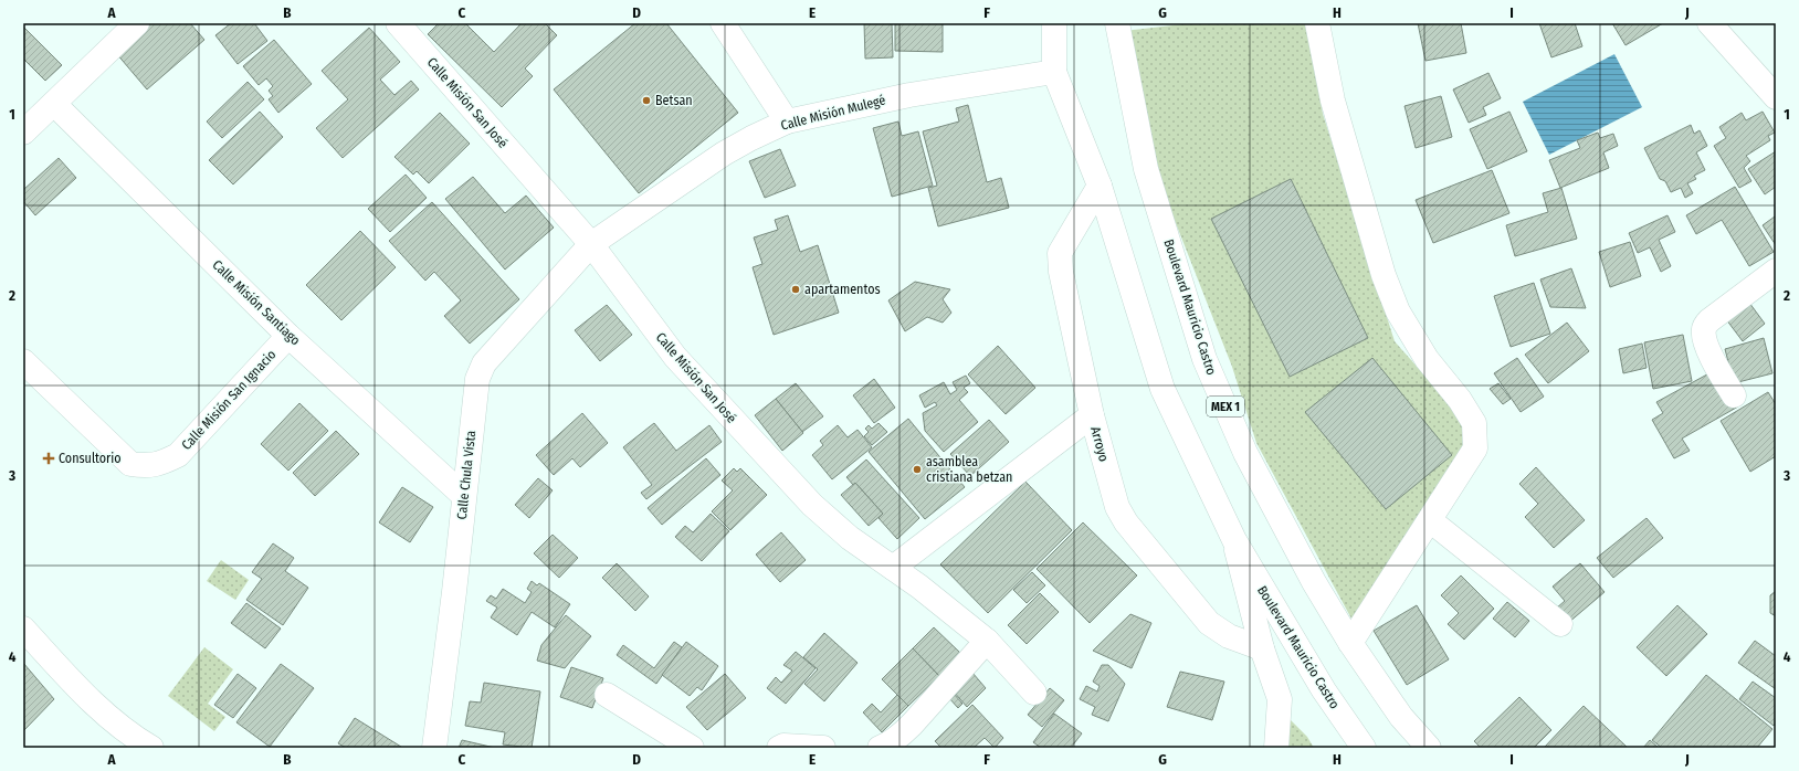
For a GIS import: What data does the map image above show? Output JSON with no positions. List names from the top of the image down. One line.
{"streets":{"street":["Calle Misión San José","Calle Misión Mulegé","Calle Misión Santiago","Boulevard Mauricio Castro","Calle Misión San Ignacio","MEX 1","Arroyo","Calle Chula Vista"]},"crossings":[["Calle Misión San José","Calle Misión Mulegé"],["Calle Misión San José","Calle Chula Vista"],["Calle Misión Mulegé","Boulevard Mauricio Castro"],["Calle Misión Mulegé","Calle Chula Vista"],["Calle Misión Santiago","Calle Misión San Ignacio"],["Calle Misión Santiago","Calle Chula Vista"],["Boulevard Mauricio Castro","Arroyo"]],"places":{"other":["Betsan","apartamentos","asamblea cristiana betzan"],"health":["Consultorio"]},"grid":{"columns":["A","B","C","D","E","F","G","H","I","J"],"rows":["1","2","3","4"]}}
